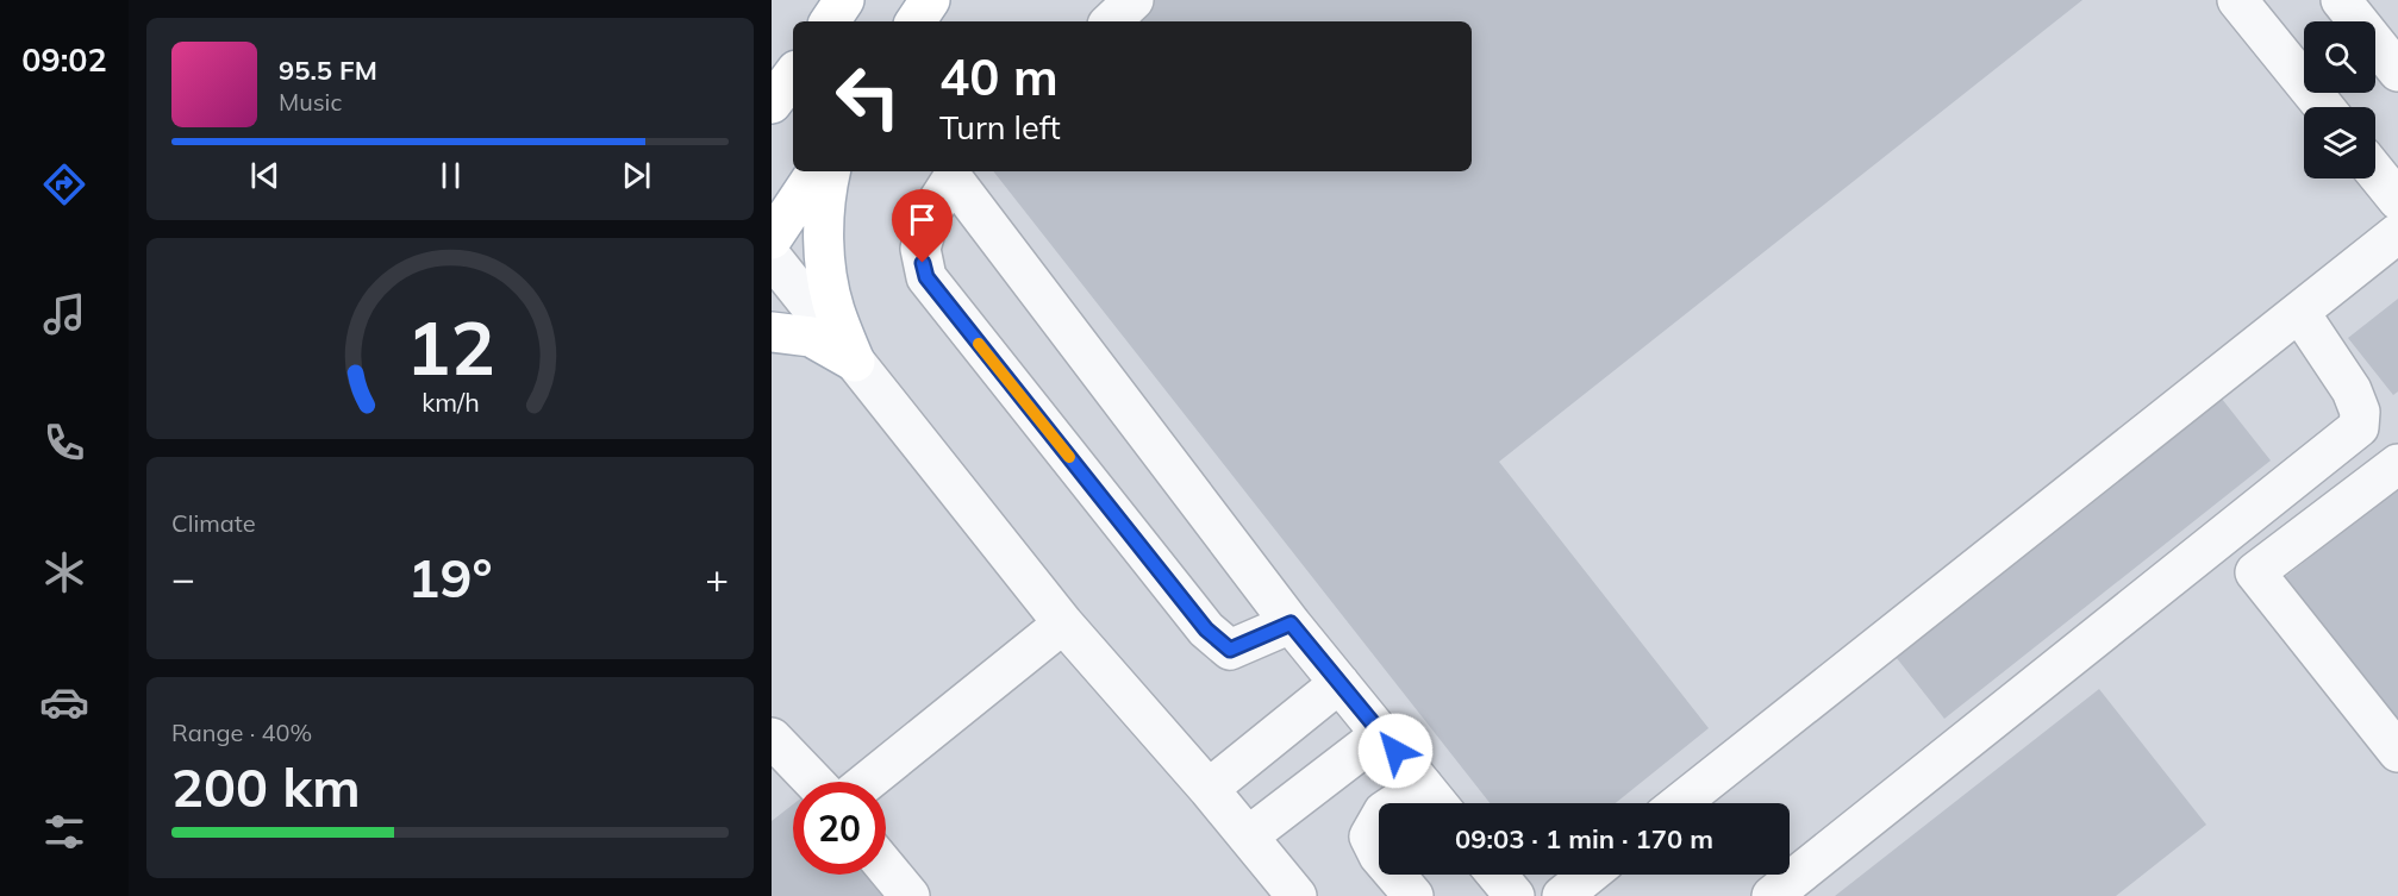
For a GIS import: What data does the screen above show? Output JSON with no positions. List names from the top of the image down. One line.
{"page":{"tabs":"09:02","turn":["40 m","Turn left"],"song":["95.5 FM","Music"],"tile":["Climate",["Range · 40%","200 km"]],"heat":["−","19°","+"],"limit":"20","trip":"09:03 · 1 min · 170 m","gauge":["12","km/h"]}}
